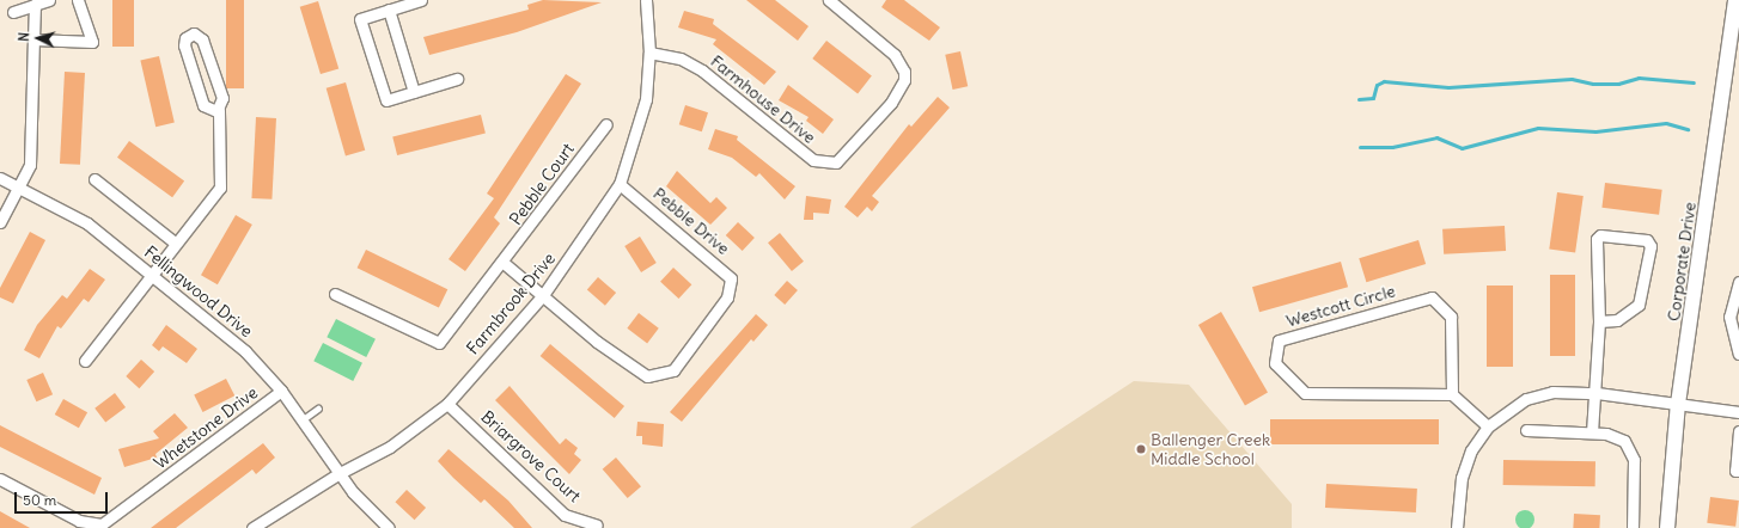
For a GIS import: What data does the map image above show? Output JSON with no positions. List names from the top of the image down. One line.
{"streets":{"street":["Farmhouse Drive","Pebble Court","Pebble Drive","Corporate Drive","Fellingwood Drive","Farmbrook Drive","Westcott Circle","Whetstone Drive","Briargrove Court"]},"crossings":[["Farmhouse Drive","Farmbrook Drive"],["Pebble Drive","Farmbrook Drive"],["Fellingwood Drive","Farmbrook Drive"],["Fellingwood Drive","Whetstone Drive"],["Farmbrook Drive","Briargrove Court"]],"places":["Ballenger Creek Middle School"],"scale_bar":"50 m","north":"left"}
